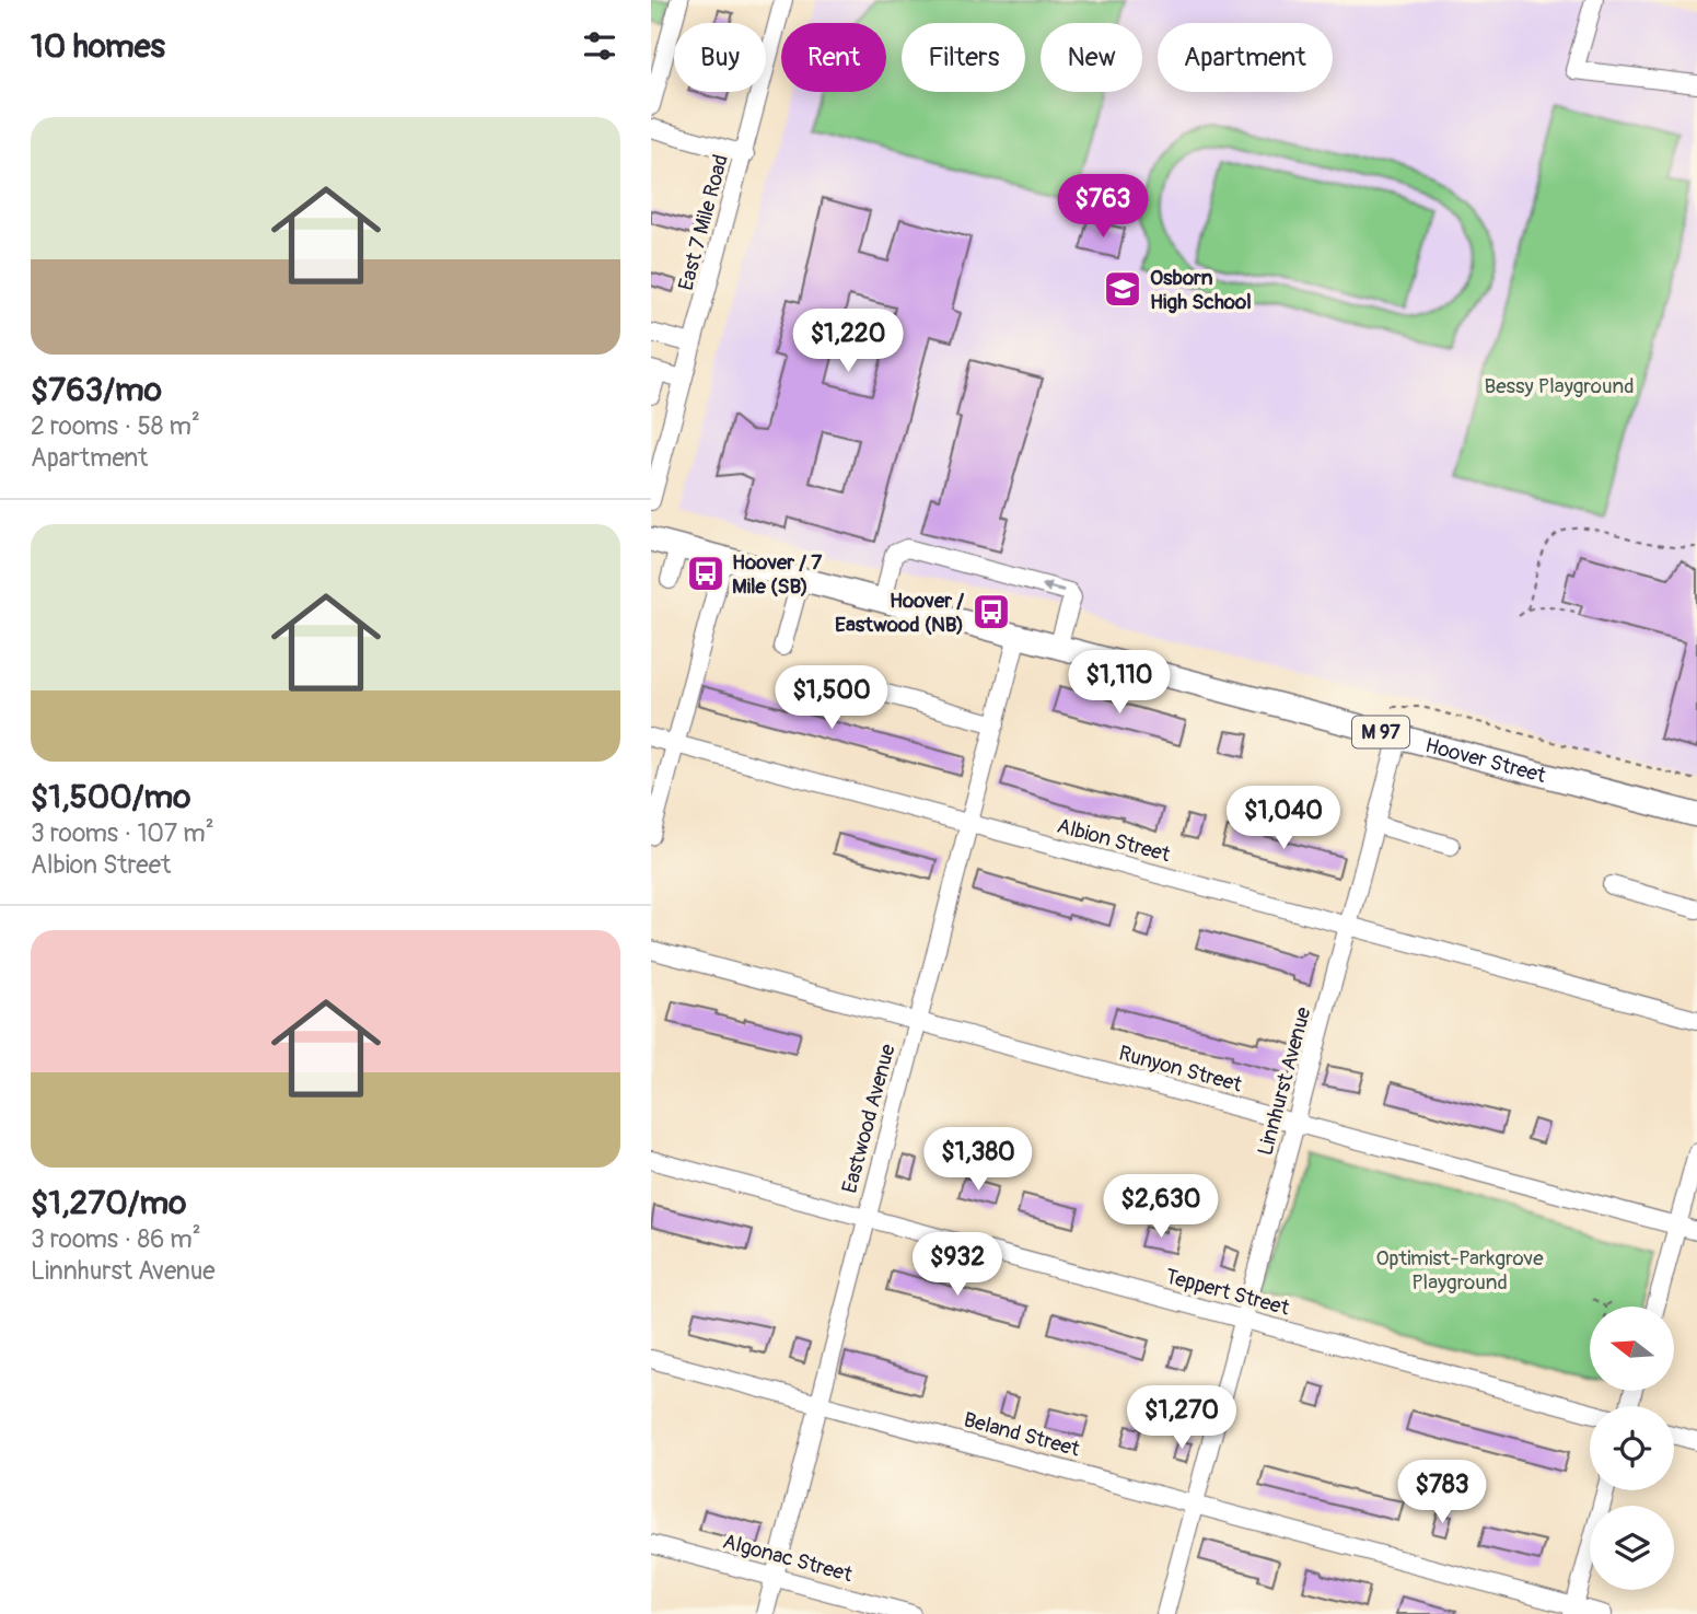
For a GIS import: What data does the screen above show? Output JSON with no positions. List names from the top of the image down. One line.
{"streets":{"main road":["M 97","Hoover Street"],"street":["East 7 Mile Road","Albion Street","Runyon Street","Linnhurst Avenue","Eastwood Avenue","Teppert Street","Beland Street","Algonac Street"]},"crossings":[["Hoover Street","Linnhurst Avenue"],["Hoover Street","Eastwood Avenue"],["Albion Street","Linnhurst Avenue"],["Albion Street","Eastwood Avenue"],["Runyon Street","Linnhurst Avenue"],["Runyon Street","Eastwood Avenue"],["Linnhurst Avenue","Teppert Street"],["Linnhurst Avenue","Beland Street"],["Eastwood Avenue","Teppert Street"],["Eastwood Avenue","Beland Street"],["Eastwood Avenue","Algonac Street"]],"parks":["Bessy Playground","Optimist-Parkgrove Playground"],"places":{"school or university":["Osborn High School"],"bus stop":["Hoover / 7 Mile (SB)","Hoover / Eastwood (NB)"]},"north":"left","page":{"heading":"10 homes","chip":["Buy","Rent","Filters","New","Apartment"],"list":[{"name":"$763/mo","note":"2 rooms · 58 m² · Apartment"},{"name":"$1,500/mo","note":"3 rooms · 107 m² · Albion Street"},{"name":"$1,270/mo","note":"3 rooms · 86 m² · Linnhurst Avenue"}],"price":["$763","$1,220","$1,110","$1,500","$1,040","$1,380","$2,630","$932","$1,270","$783"]}}
